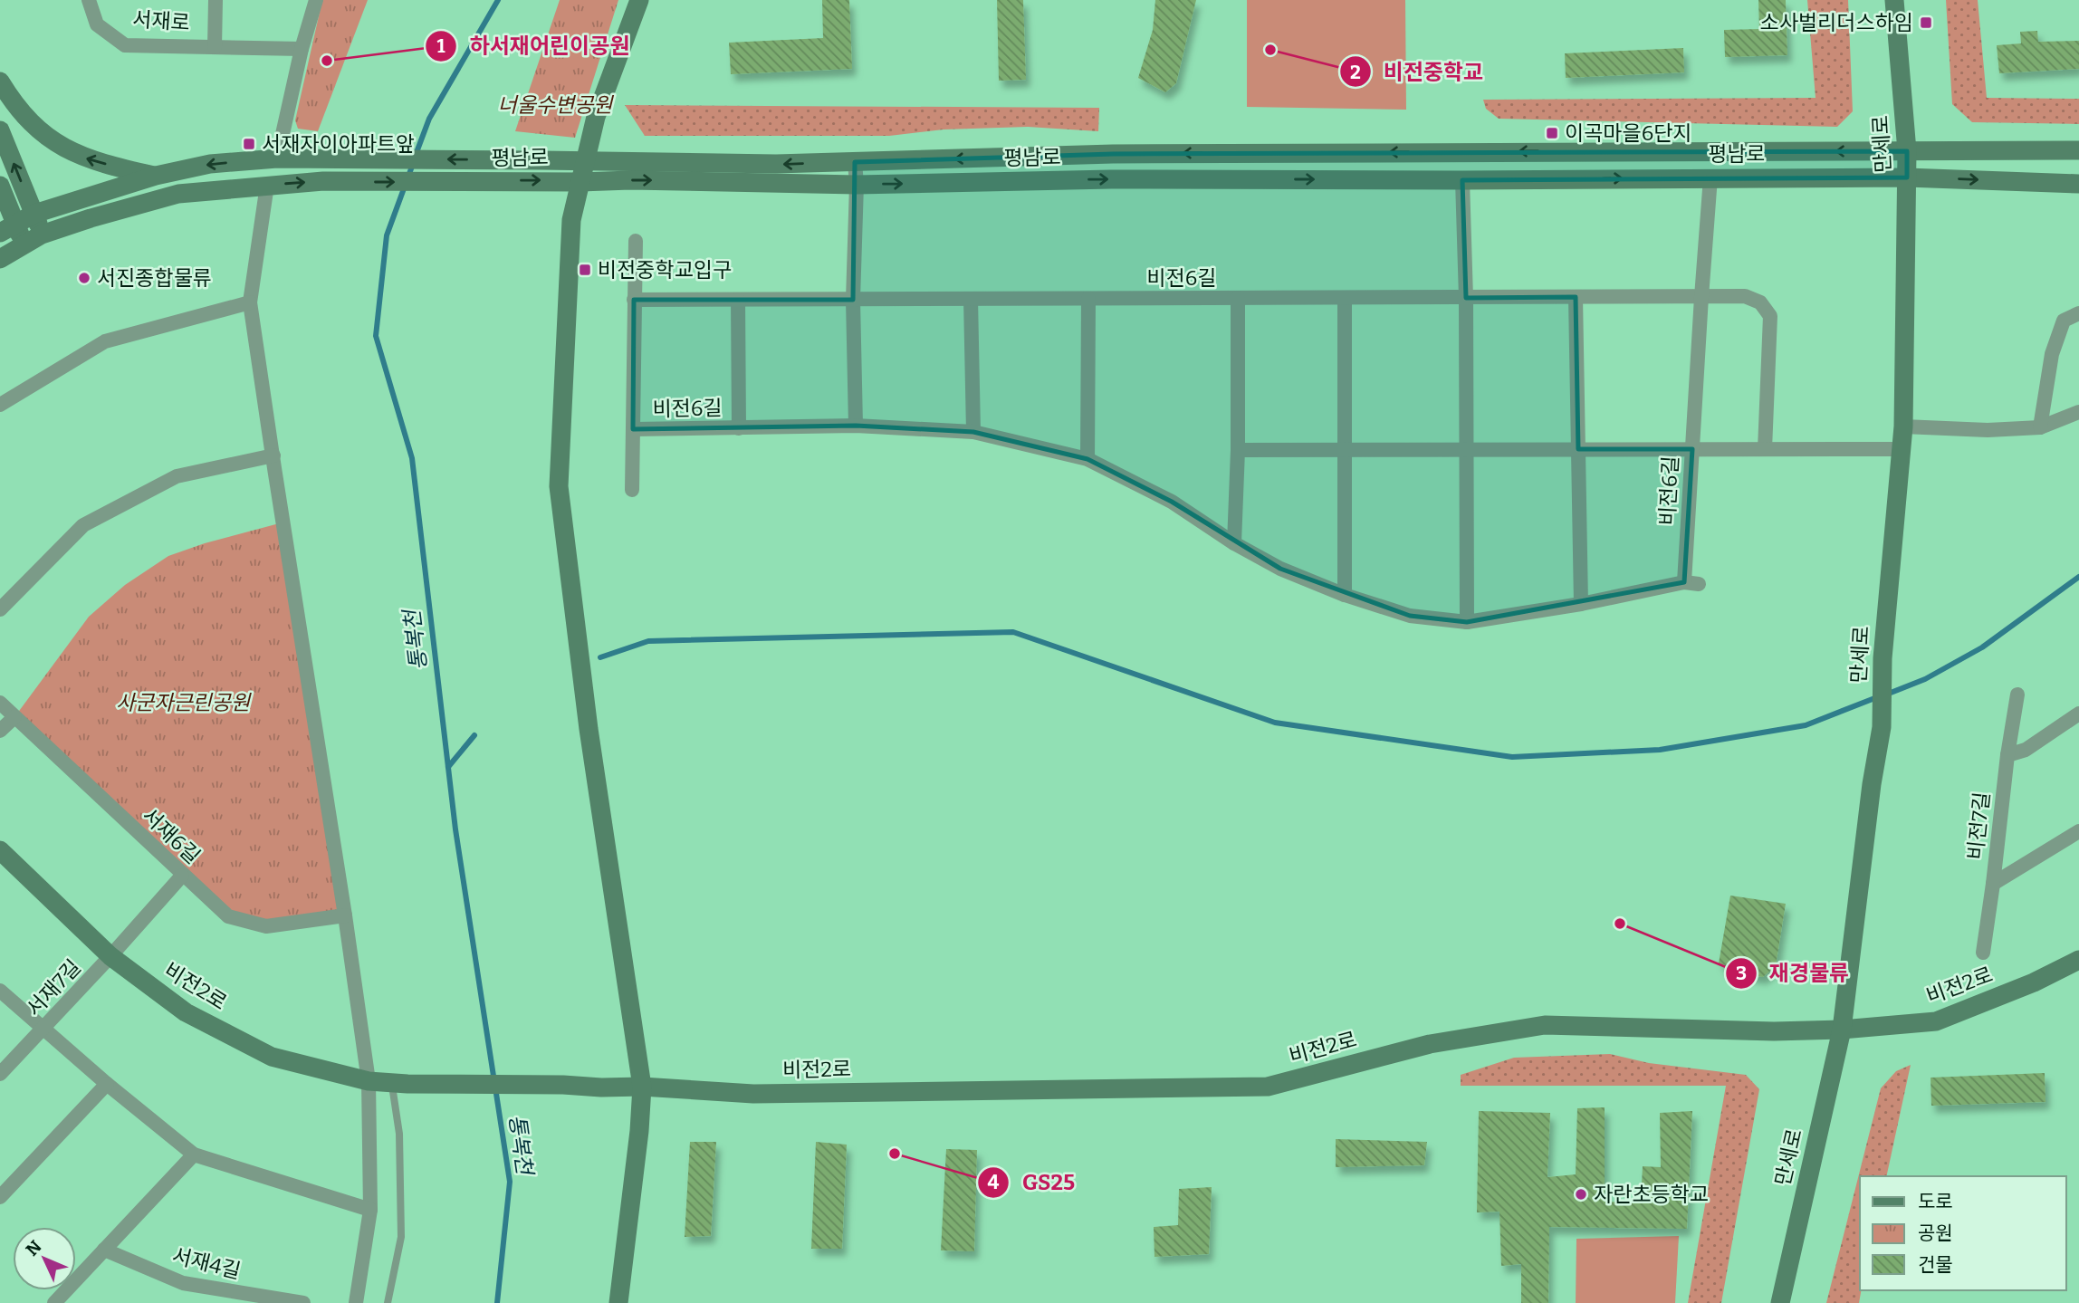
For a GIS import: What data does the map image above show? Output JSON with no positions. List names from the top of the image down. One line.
{"streets":{"street":["서재로","만세로","평남로","비전6길","비전7길","서재6길","비전2로","서재7길","서재4길"]},"crossings":[["만세로","평남로"],["만세로","비전2로"],["평남로","비전6길"],["서재6길","서재7길"],["비전2로","서재7길"]],"water":["통복천"],"parks":["너울수변공원","사군자근린공원"],"places":{"transit":["소사벌리더스하임","이곡마을6단지","서재자이아파트앞","비전중학교입구"],"other":["비전중학교","하서재어린이공원","서진종합물류","재경물류","GS25","자란초등학교"]},"legend":["도로","공원","건물"],"north":"top left"}
